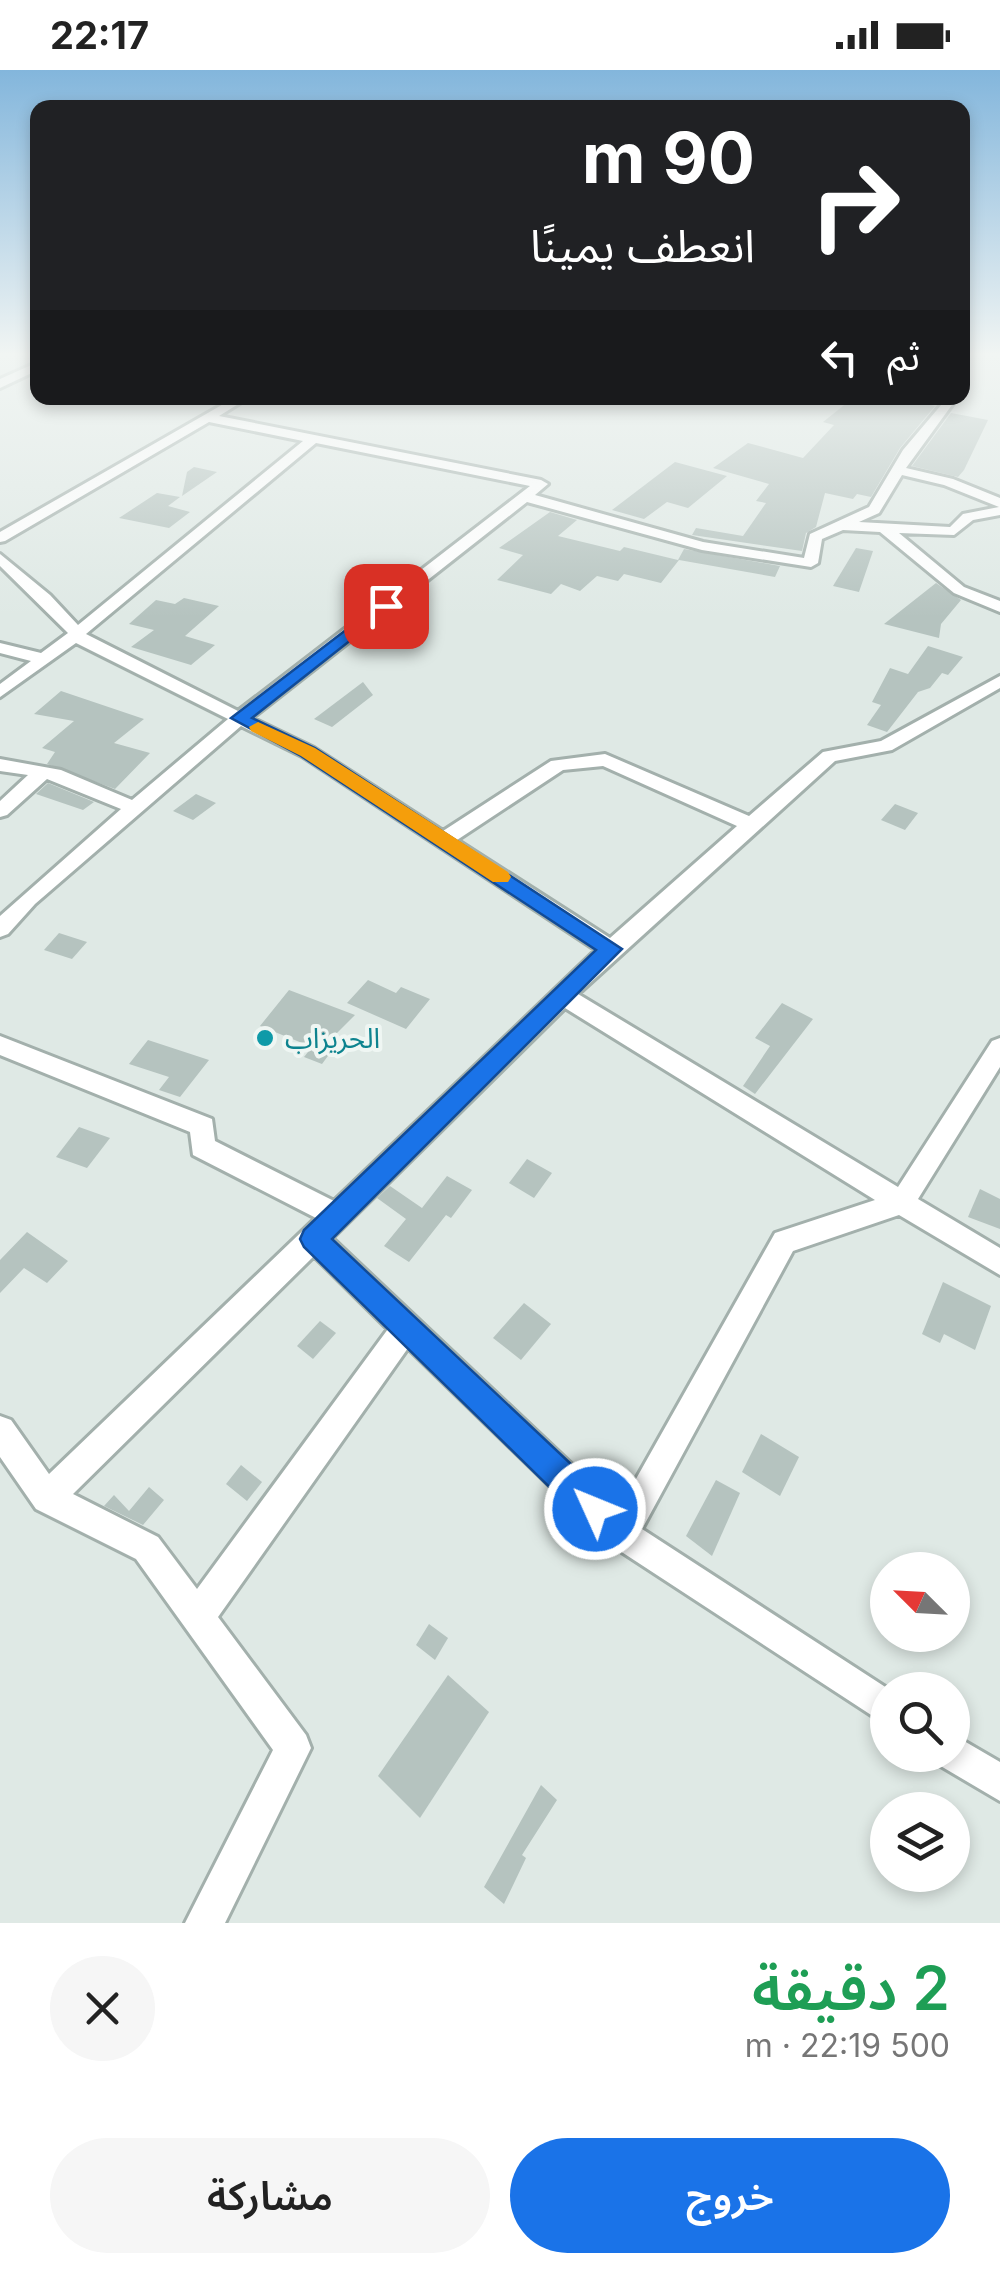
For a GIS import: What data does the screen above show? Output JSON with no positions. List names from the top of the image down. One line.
{"places":["الحريزاب"],"north":"top left","page":{"status":"22:17","turn":["90 m","انعطف يمينًا"],"then":"ثم","heading":["2 دقيقة","500 m · 22:19"],"buttons":["خروج","مشاركة"]}}
